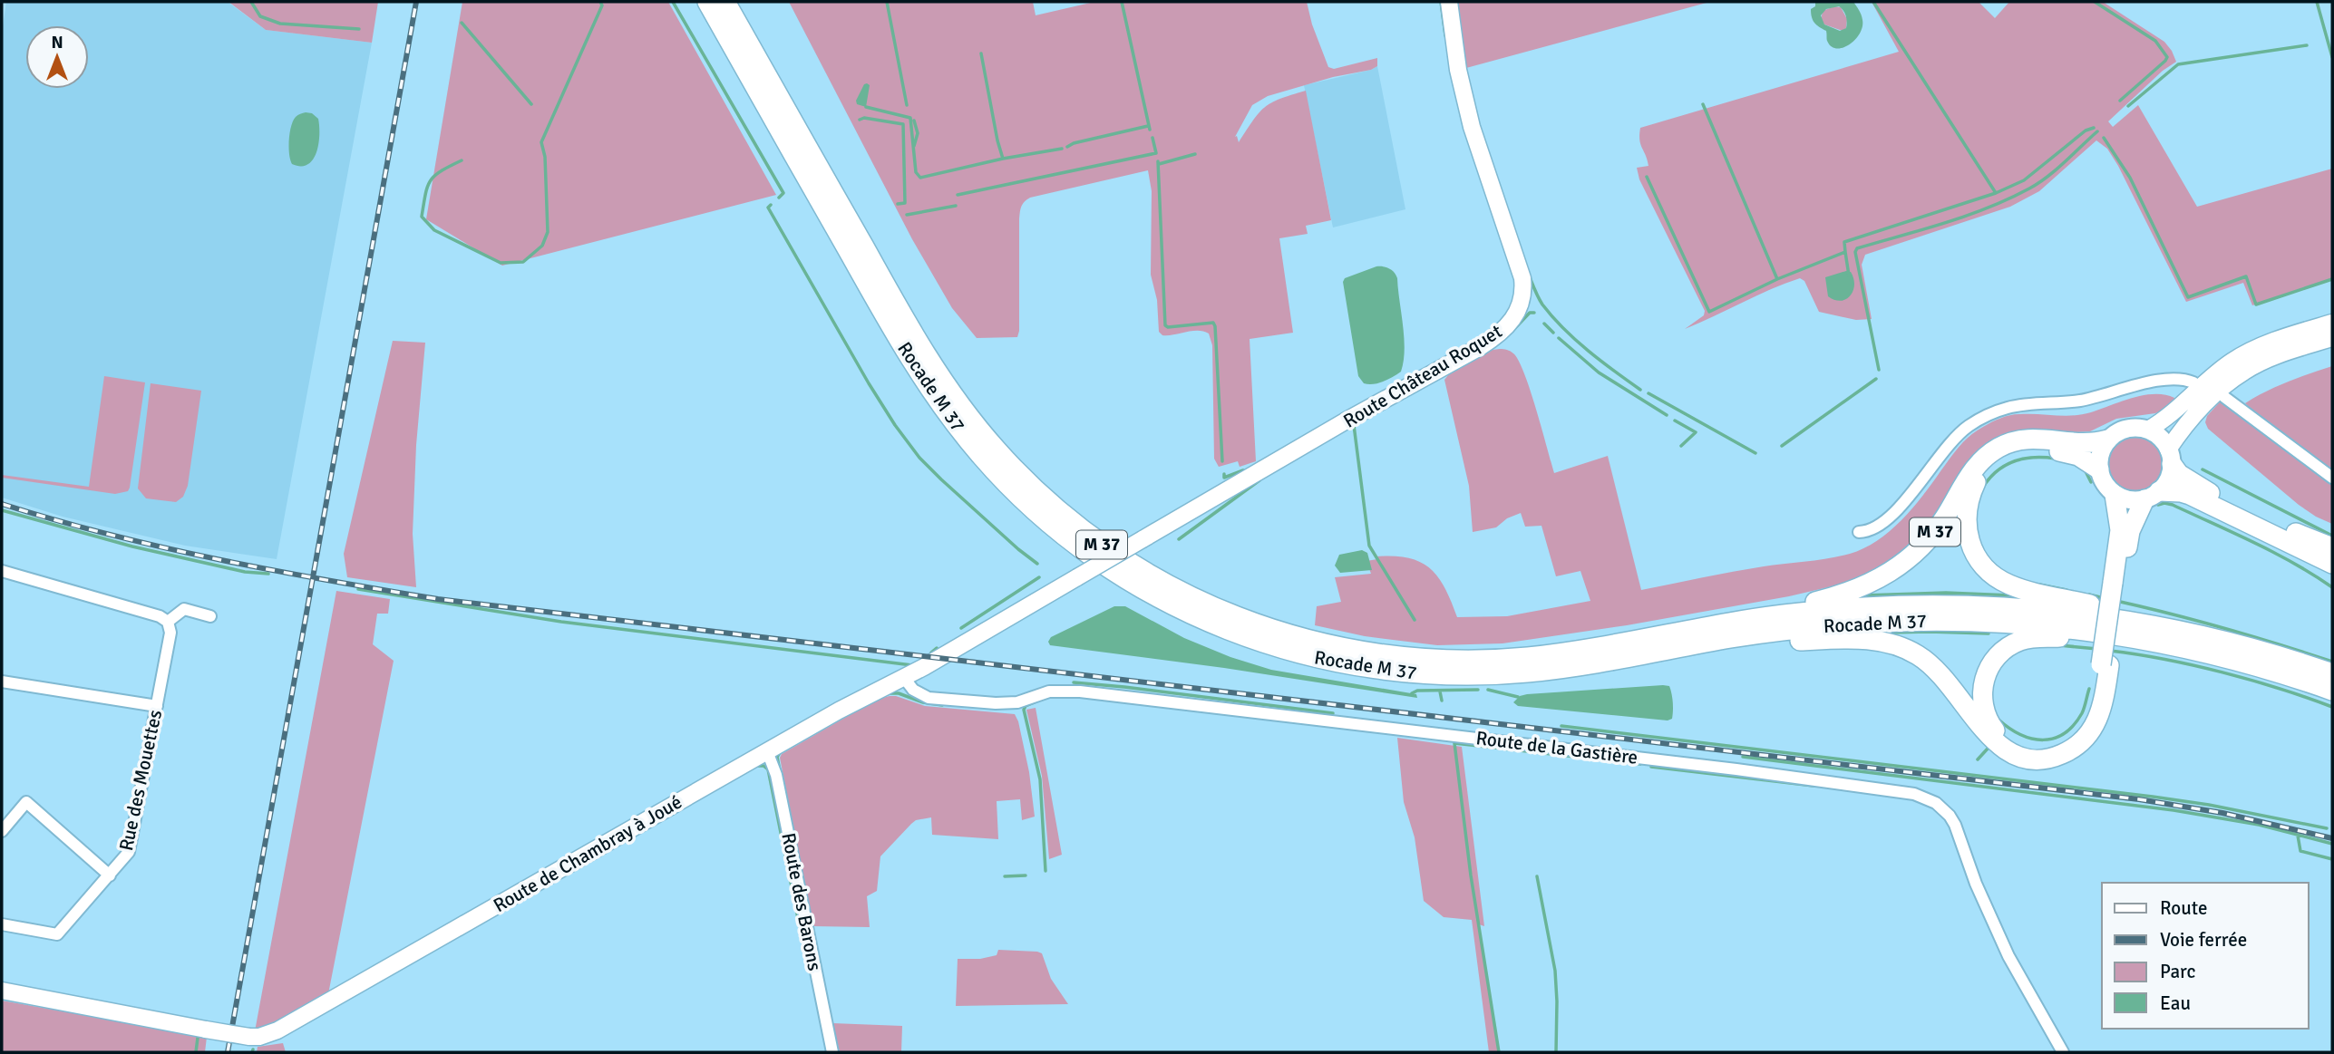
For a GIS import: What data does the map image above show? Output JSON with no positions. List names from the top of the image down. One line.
{"streets":{"highway":["Rocade M 37","M 37"],"street":["Route Château Roquet","Route de la Gastière","Rue des Mouettes","Route de Chambray à Joué","Route des Barons"]},"crossings":[["Route Château Roquet","Route de Chambray à Joué"],["Rocade M 37","M 37"],["Route de la Gastière","Route de Chambray à Joué"],["Route de Chambray à Joué","Route des Barons"]],"legend":["Route","Voie ferrée","Parc","Eau"],"north":"top"}
